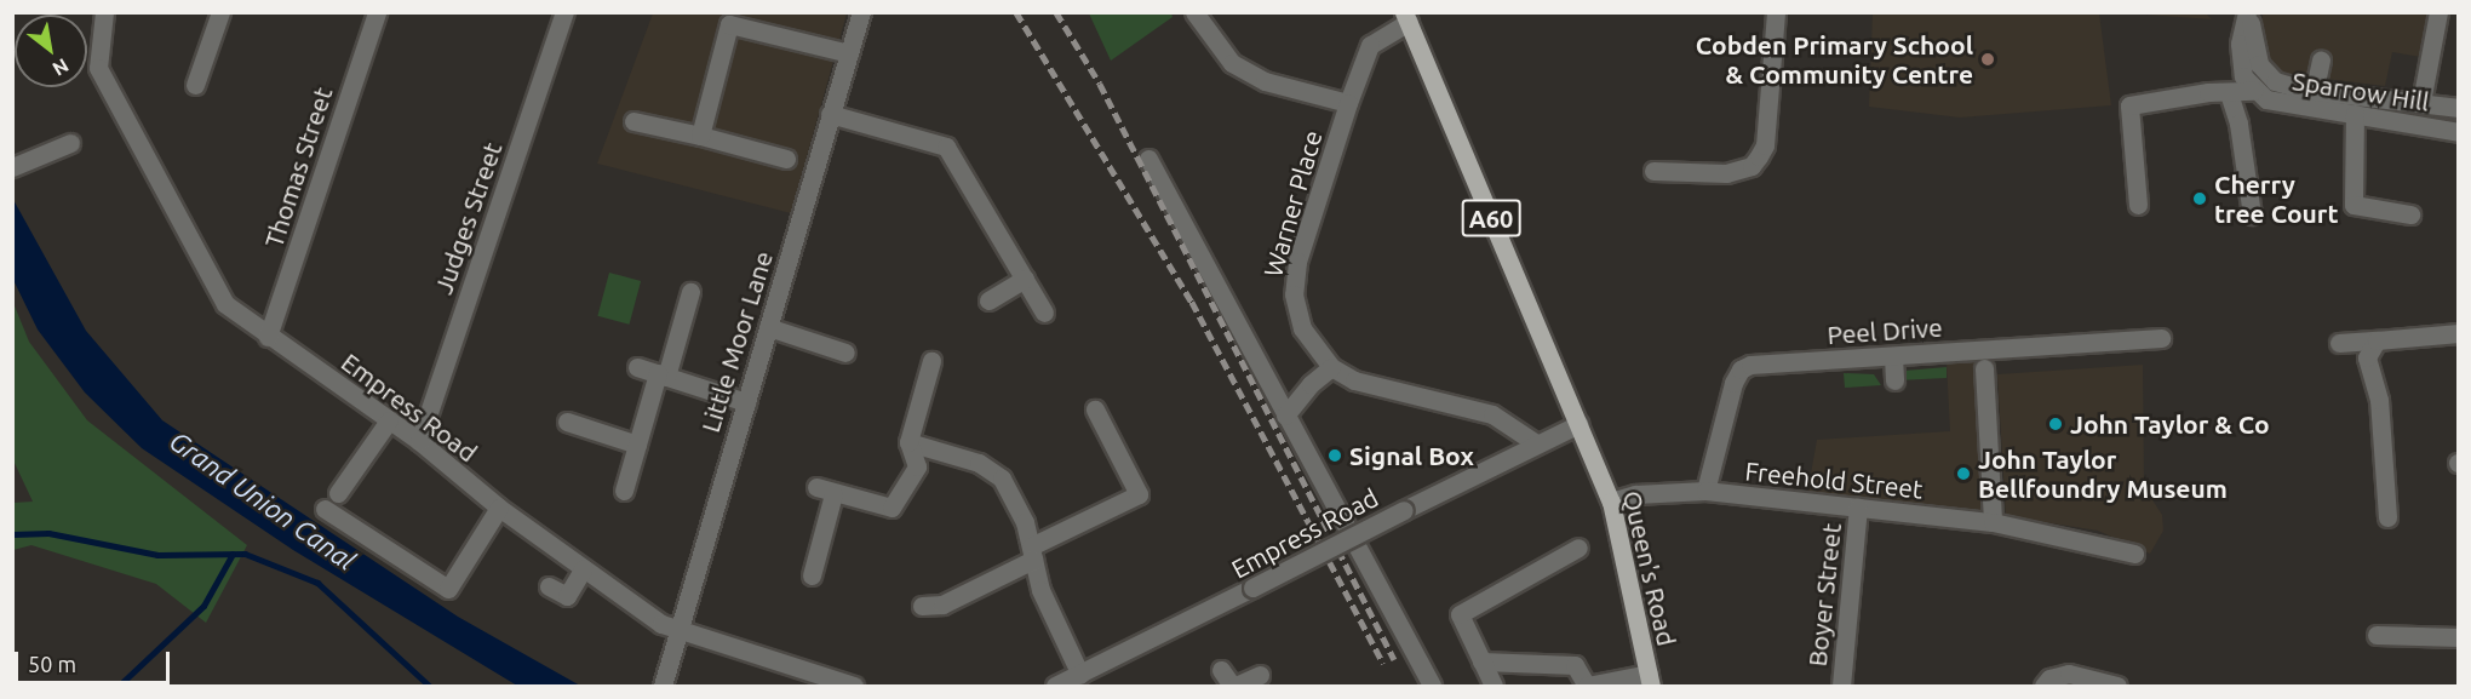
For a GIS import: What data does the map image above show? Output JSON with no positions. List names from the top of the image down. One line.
{"streets":{"main road":["A60","Queen's Road"],"street":["Sparrow Hill","Thomas Street","Warner Place","Judges Street","Peel Drive","Little Moor Lane","Empress Road","Freehold Street","Boyer Street"]},"crossings":[["Thomas Street","Empress Road"],["Warner Place","A60"],["Warner Place","Empress Road"],["Judges Street","Empress Road"],["A60","Empress Road"],["A60","Queen's Road"],["Peel Drive","Freehold Street"],["Little Moor Lane","Empress Road"],["Empress Road","Queen's Road"],["Freehold Street","Queen's Road"],["Freehold Street","Boyer Street"]],"water":["Grand Union Canal"],"places":["Cobden Primary School & Community Centre","Cherry tree Court","John Taylor & Co","Signal Box","John Taylor Bellfoundry Museum"],"scale_bar":"50 m","north":"bottom right"}
